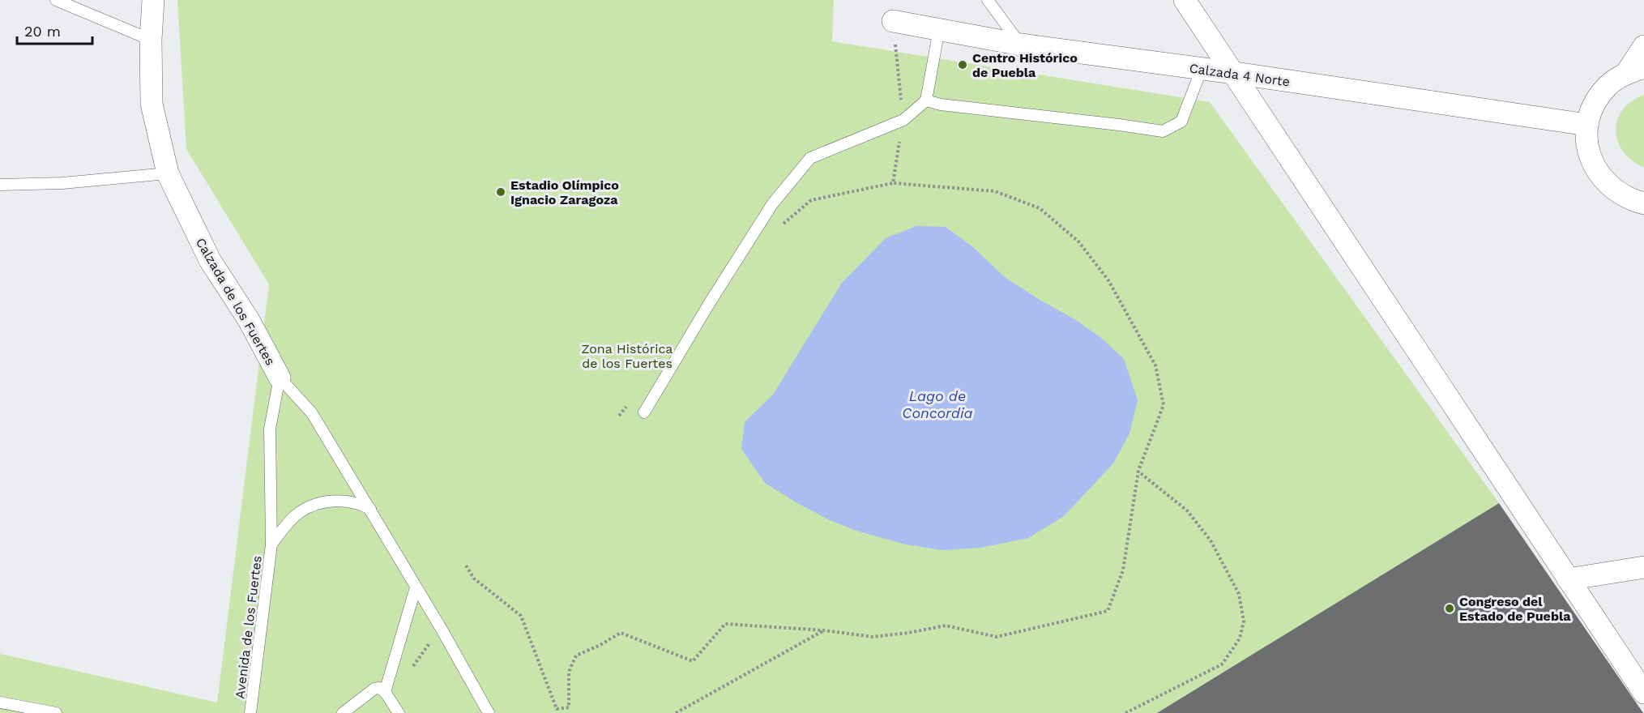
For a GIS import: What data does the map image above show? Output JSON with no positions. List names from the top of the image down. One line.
{"streets":{"street":["Calzada 4 Norte","Calzada de los Fuertes"],"lane":["Avenida de los Fuertes"]},"crossings":[["Calzada de los Fuertes","Avenida de los Fuertes"]],"water":["Lago de Concordia"],"parks":["Zona Histórica de los Fuertes"],"places":["Centro Histórico de Puebla","Estadio Olímpico Ignacio Zaragoza","Congreso del Estado de Puebla"],"scale_bar":"20 m"}
